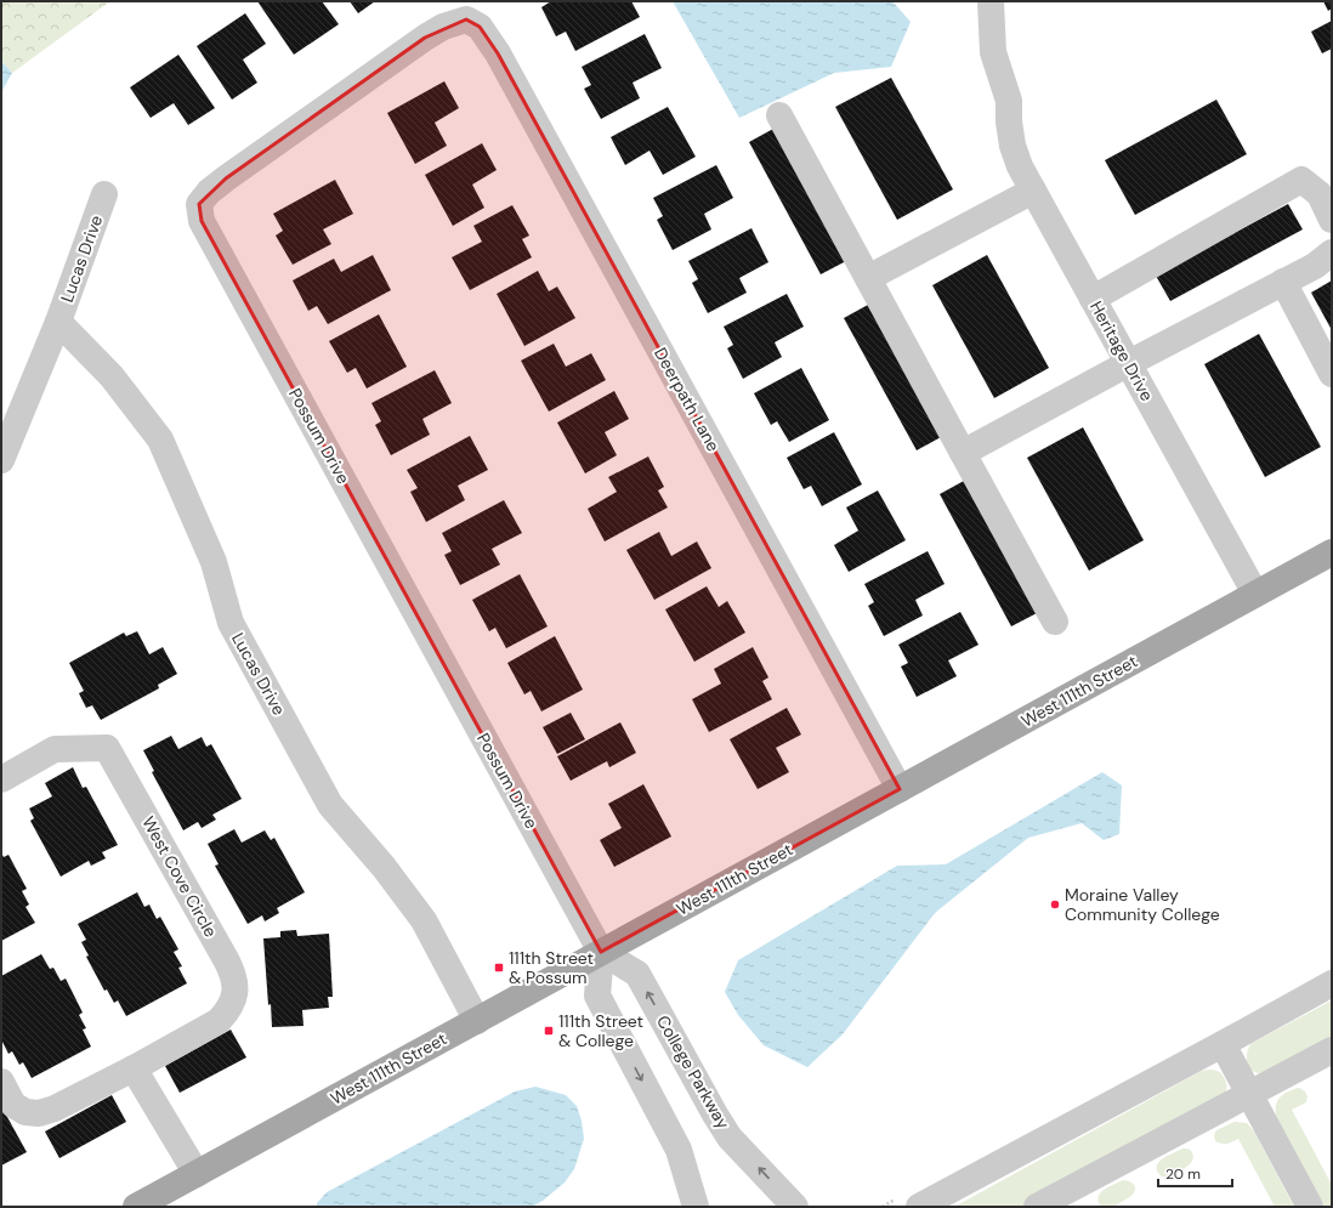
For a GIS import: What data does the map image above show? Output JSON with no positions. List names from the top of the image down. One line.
{"streets":{"main road":["West 111th Street"],"street":["Lucas Drive","Heritage Drive","Deerpath Lane","Possum Drive","West Cove Circle","College Parkway"]},"crossings":[["Lucas Drive","West 111th Street"],["Heritage Drive","West 111th Street"],["Deerpath Lane","Possum Drive"],["Deerpath Lane","West 111th Street"],["Possum Drive","West 111th Street"],["Possum Drive","College Parkway"],["West 111th Street","College Parkway"]],"places":{"other":["Moraine Valley Community College"],"transit":["111th Street & Possum","111th Street & College"]},"scale_bar":"20 m"}
